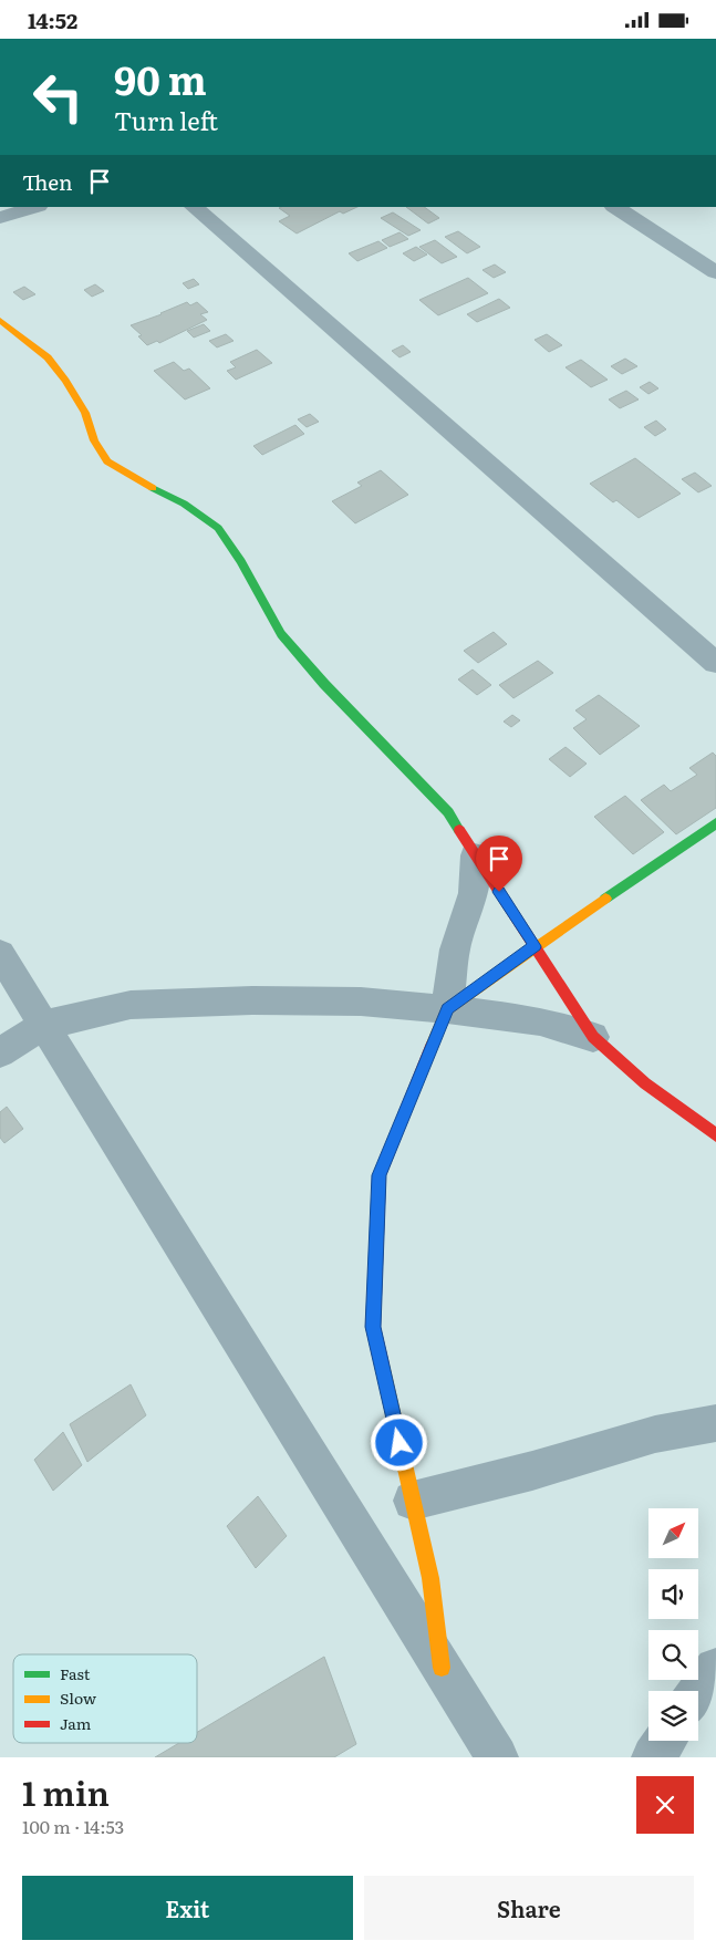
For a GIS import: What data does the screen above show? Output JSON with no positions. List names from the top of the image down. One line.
{"legend":["Fast","Slow","Jam"],"north":"top right","page":{"status":"14:52","turn":["90 m","Turn left"],"then":"Then","heading":["1 min","100 m · 14:53"],"buttons":["Exit","Share"]}}
